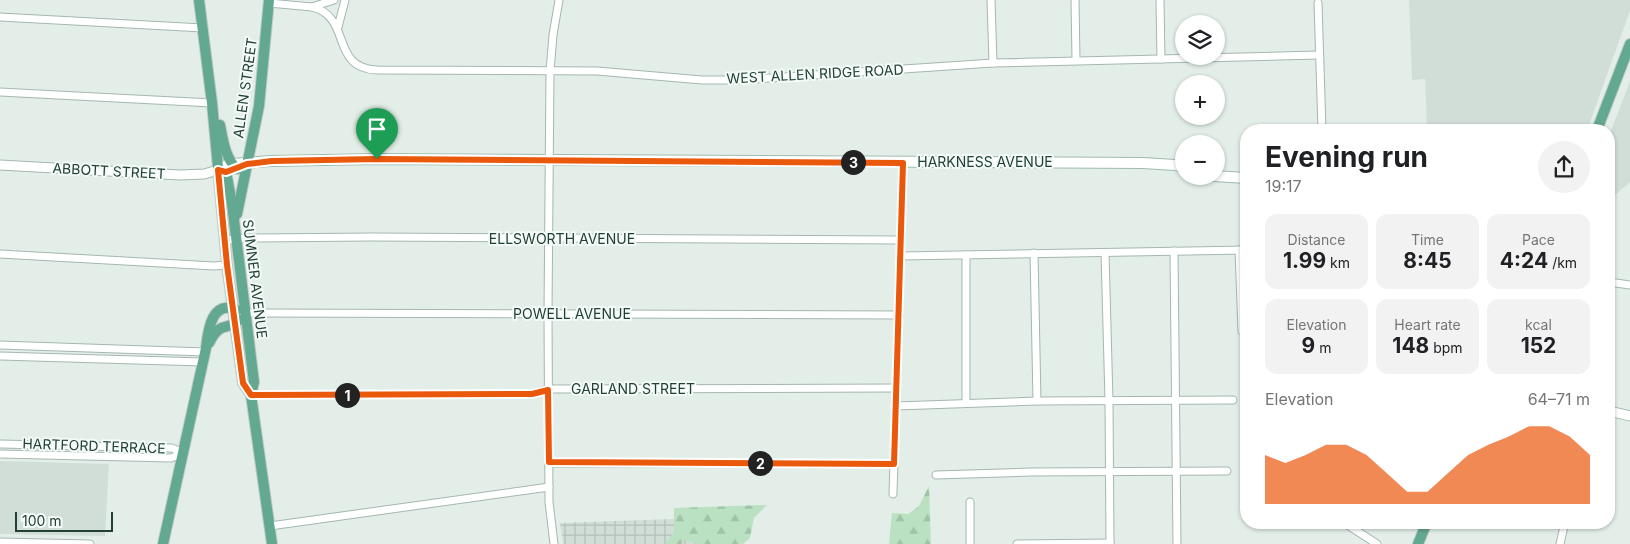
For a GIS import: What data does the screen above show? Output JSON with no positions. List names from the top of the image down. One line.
{"streets":{"main road":["ALLEN STREET","HARKNESS AVENUE","SUMNER AVENUE"],"street":["WEST ALLEN RIDGE ROAD","ABBOTT STREET","ELLSWORTH AVENUE","POWELL AVENUE","GARLAND STREET","HARTFORD TERRACE"]},"crossings":[["ALLEN STREET","HARKNESS AVENUE"],["ALLEN STREET","ELLSWORTH AVENUE"],["ALLEN STREET","SUMNER AVENUE"],["HARKNESS AVENUE","SUMNER AVENUE"],["ABBOTT STREET","SUMNER AVENUE"],["ELLSWORTH AVENUE","SUMNER AVENUE"],["SUMNER AVENUE","POWELL AVENUE"],["SUMNER AVENUE","GARLAND STREET"]],"scale_bar":"100 m","page":{"map_buttons":["+","−"],"heading":["Evening run","19:17"],"pins":["3","1","2"],"stats":[["Distance","1.99 km"],["Time","8:45"],["Pace","4:24 /km"],["Elevation","9 m"],["Heart rate","148 bpm"],["kcal","152"]],"chart":["Elevation","64–71 m"],"scale":"100 m"}}
